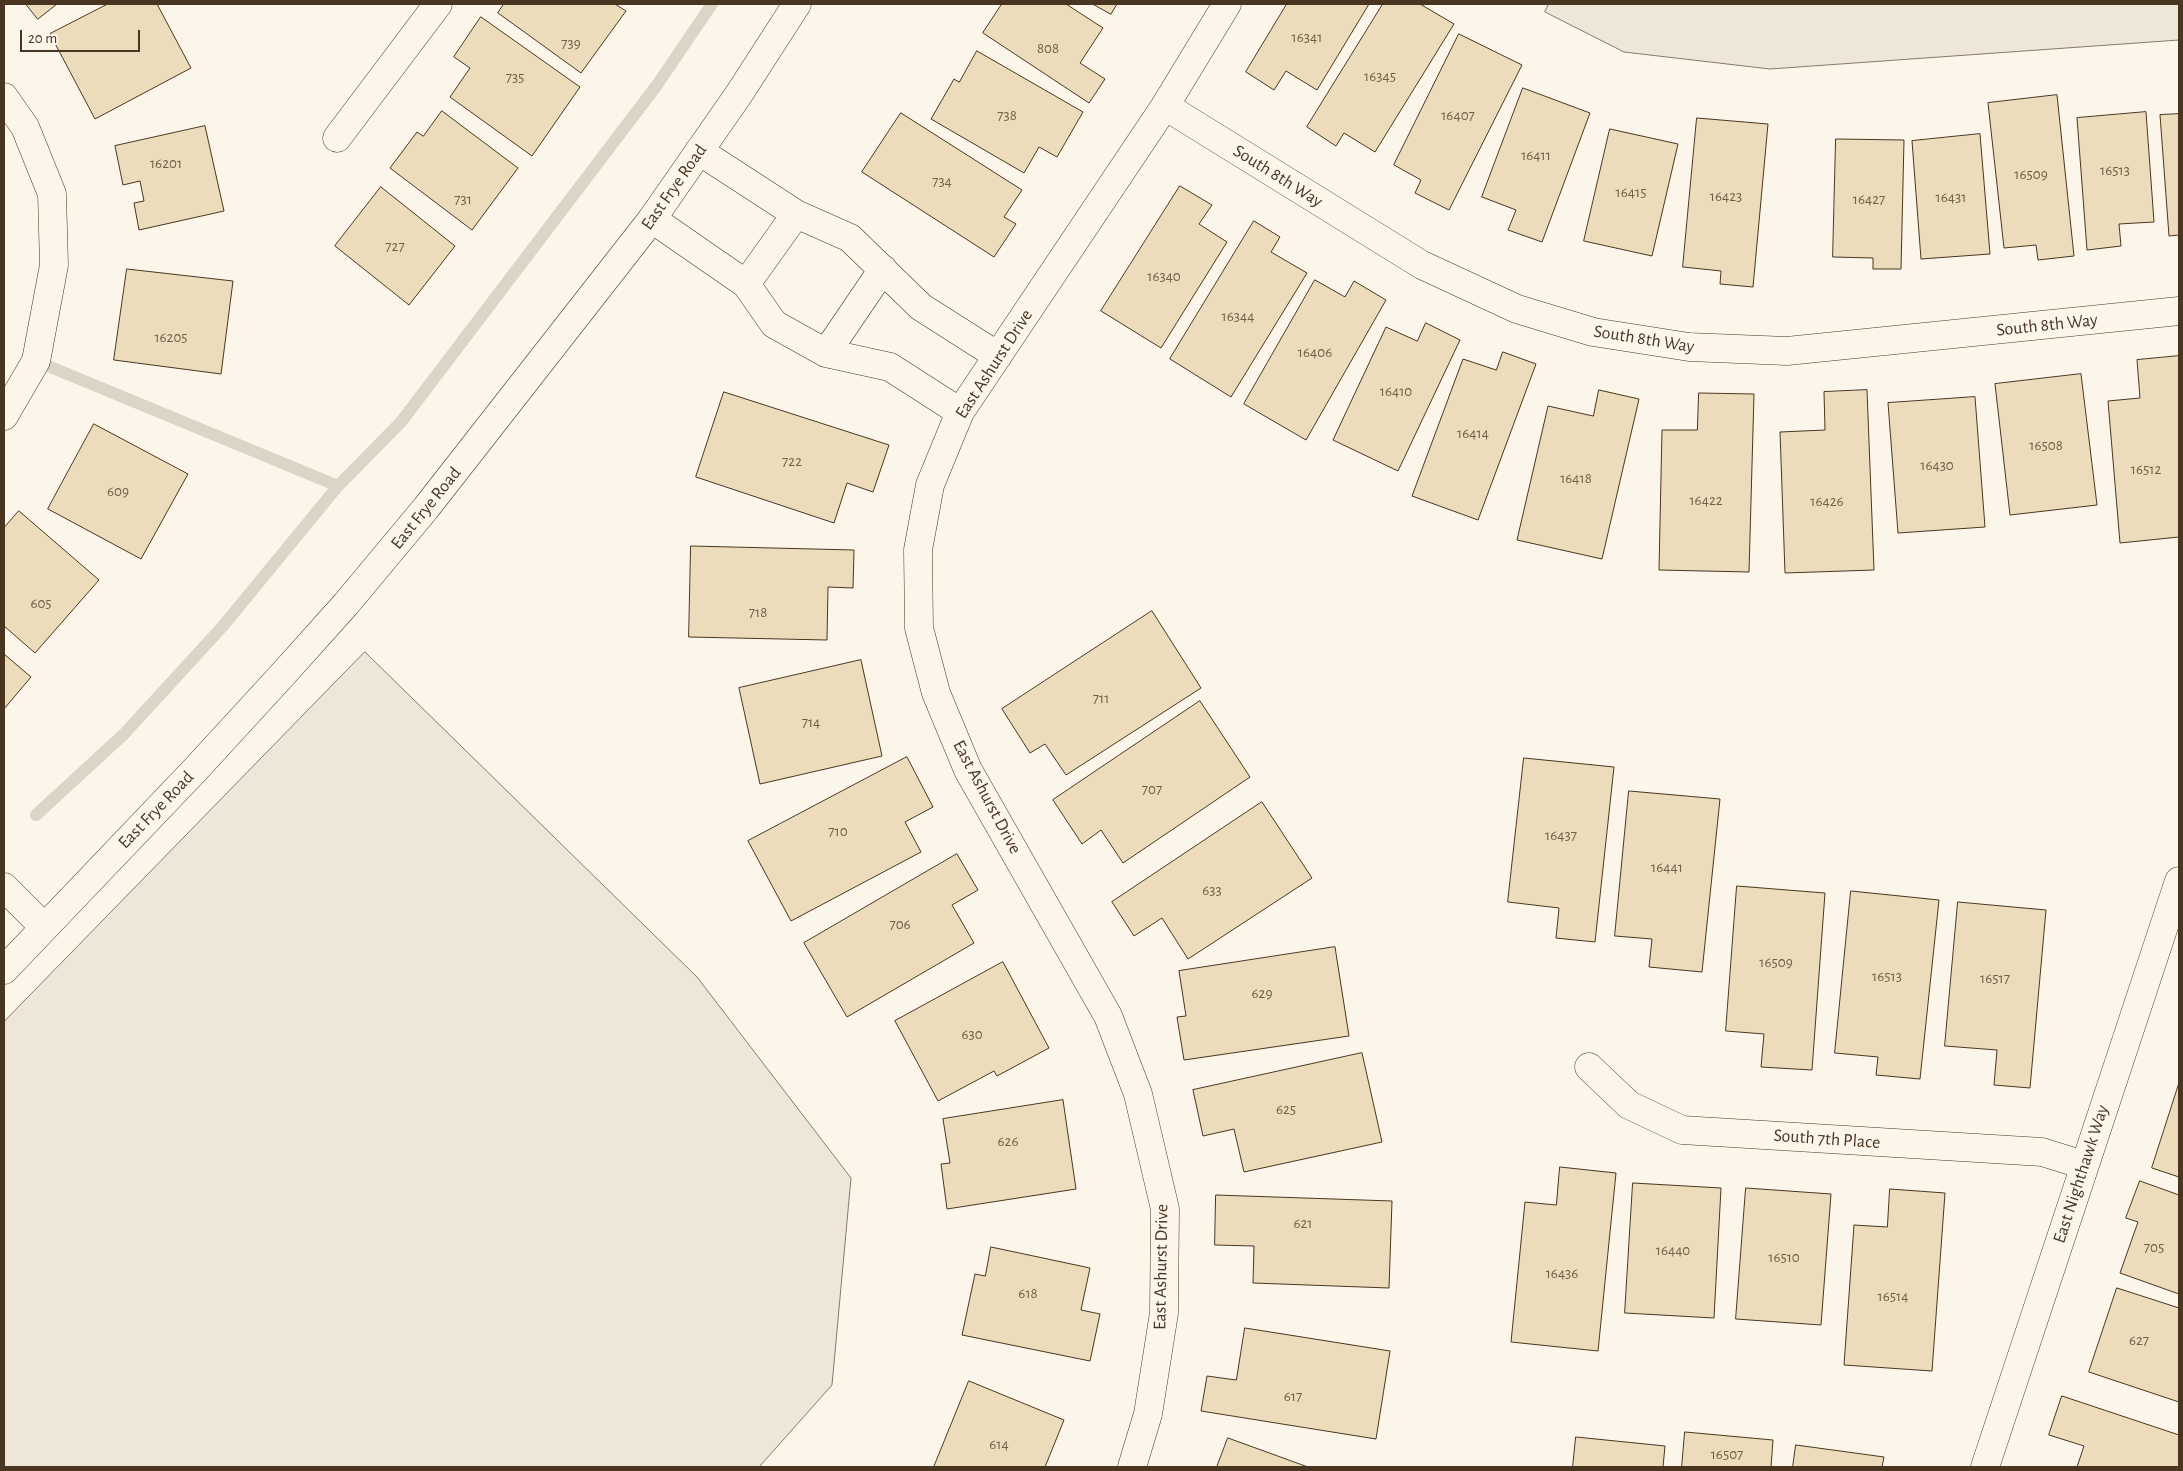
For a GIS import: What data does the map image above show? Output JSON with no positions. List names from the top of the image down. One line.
{"streets":{"street":["South 8th Way","East Frye Road","East Ashurst Drive","South 7th Place","East Nighthawk Way"]},"crossings":[["South 8th Way","East Ashurst Drive"],["South 7th Place","East Nighthawk Way"]],"house_numbers":["16341","739","808","16345","735","738","16407","16411","16201","16513","16509","734","16415","16423","16431","731","16427","727","16340","16344","16205","16406","16410","16414","16508","722","16430","16512","16418","609","16422","16426","605","718","711","714","707","710","16437","16441","633","706","16509","16513","16517","629","630","625","626","621","705","16440","16510","16436","618","16514","627","617","614","16507"],"scale_bar":"20 m"}
